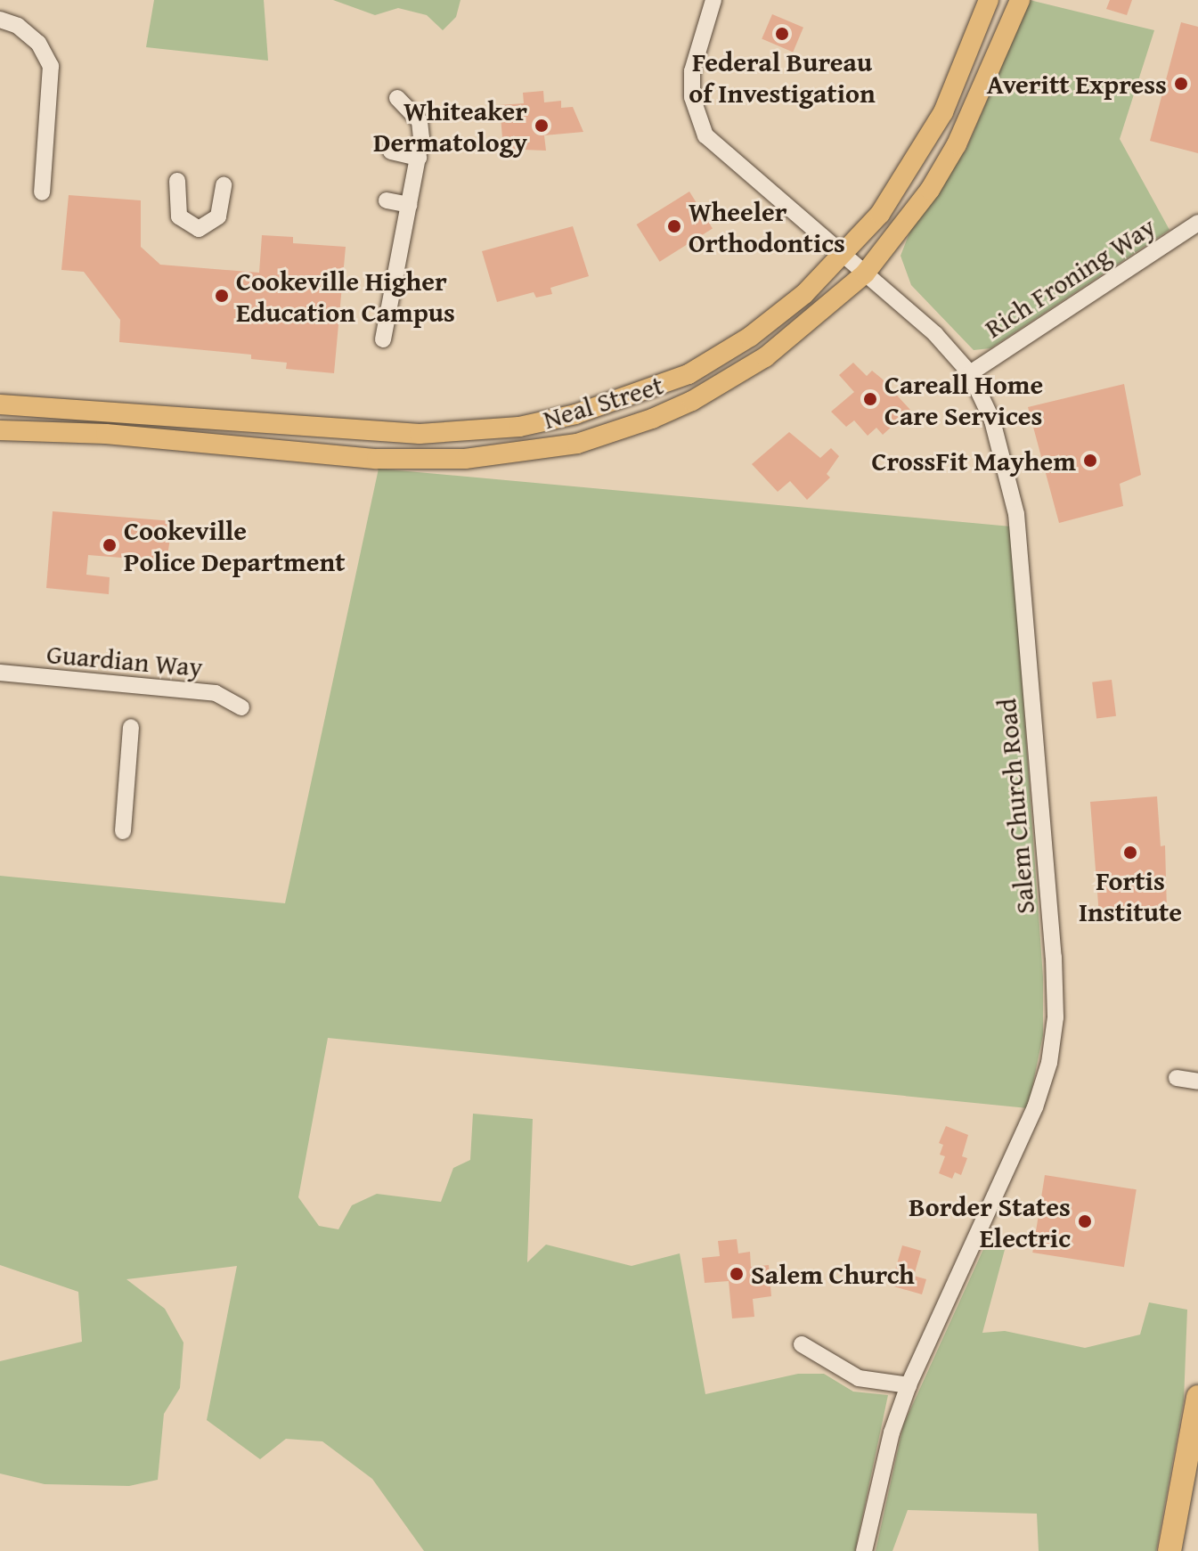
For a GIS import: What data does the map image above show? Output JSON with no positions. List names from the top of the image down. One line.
{"streets":{"main road":["Neal Street"],"street":["Rich Froning Way","Guardian Way","Salem Church Road"]},"crossings":[["Rich Froning Way","Salem Church Road"],["Neal Street","Salem Church Road"]],"places":["Federal Bureau of Investigation","Averitt Express","Whiteaker Dermatology","Wheeler Orthodontics","Cookeville Higher Education Campus","Careall Home Care Services","CrossFit Mayhem","Cookeville Police Department","Fortis Institute","Border States Electric","Salem Church"]}
